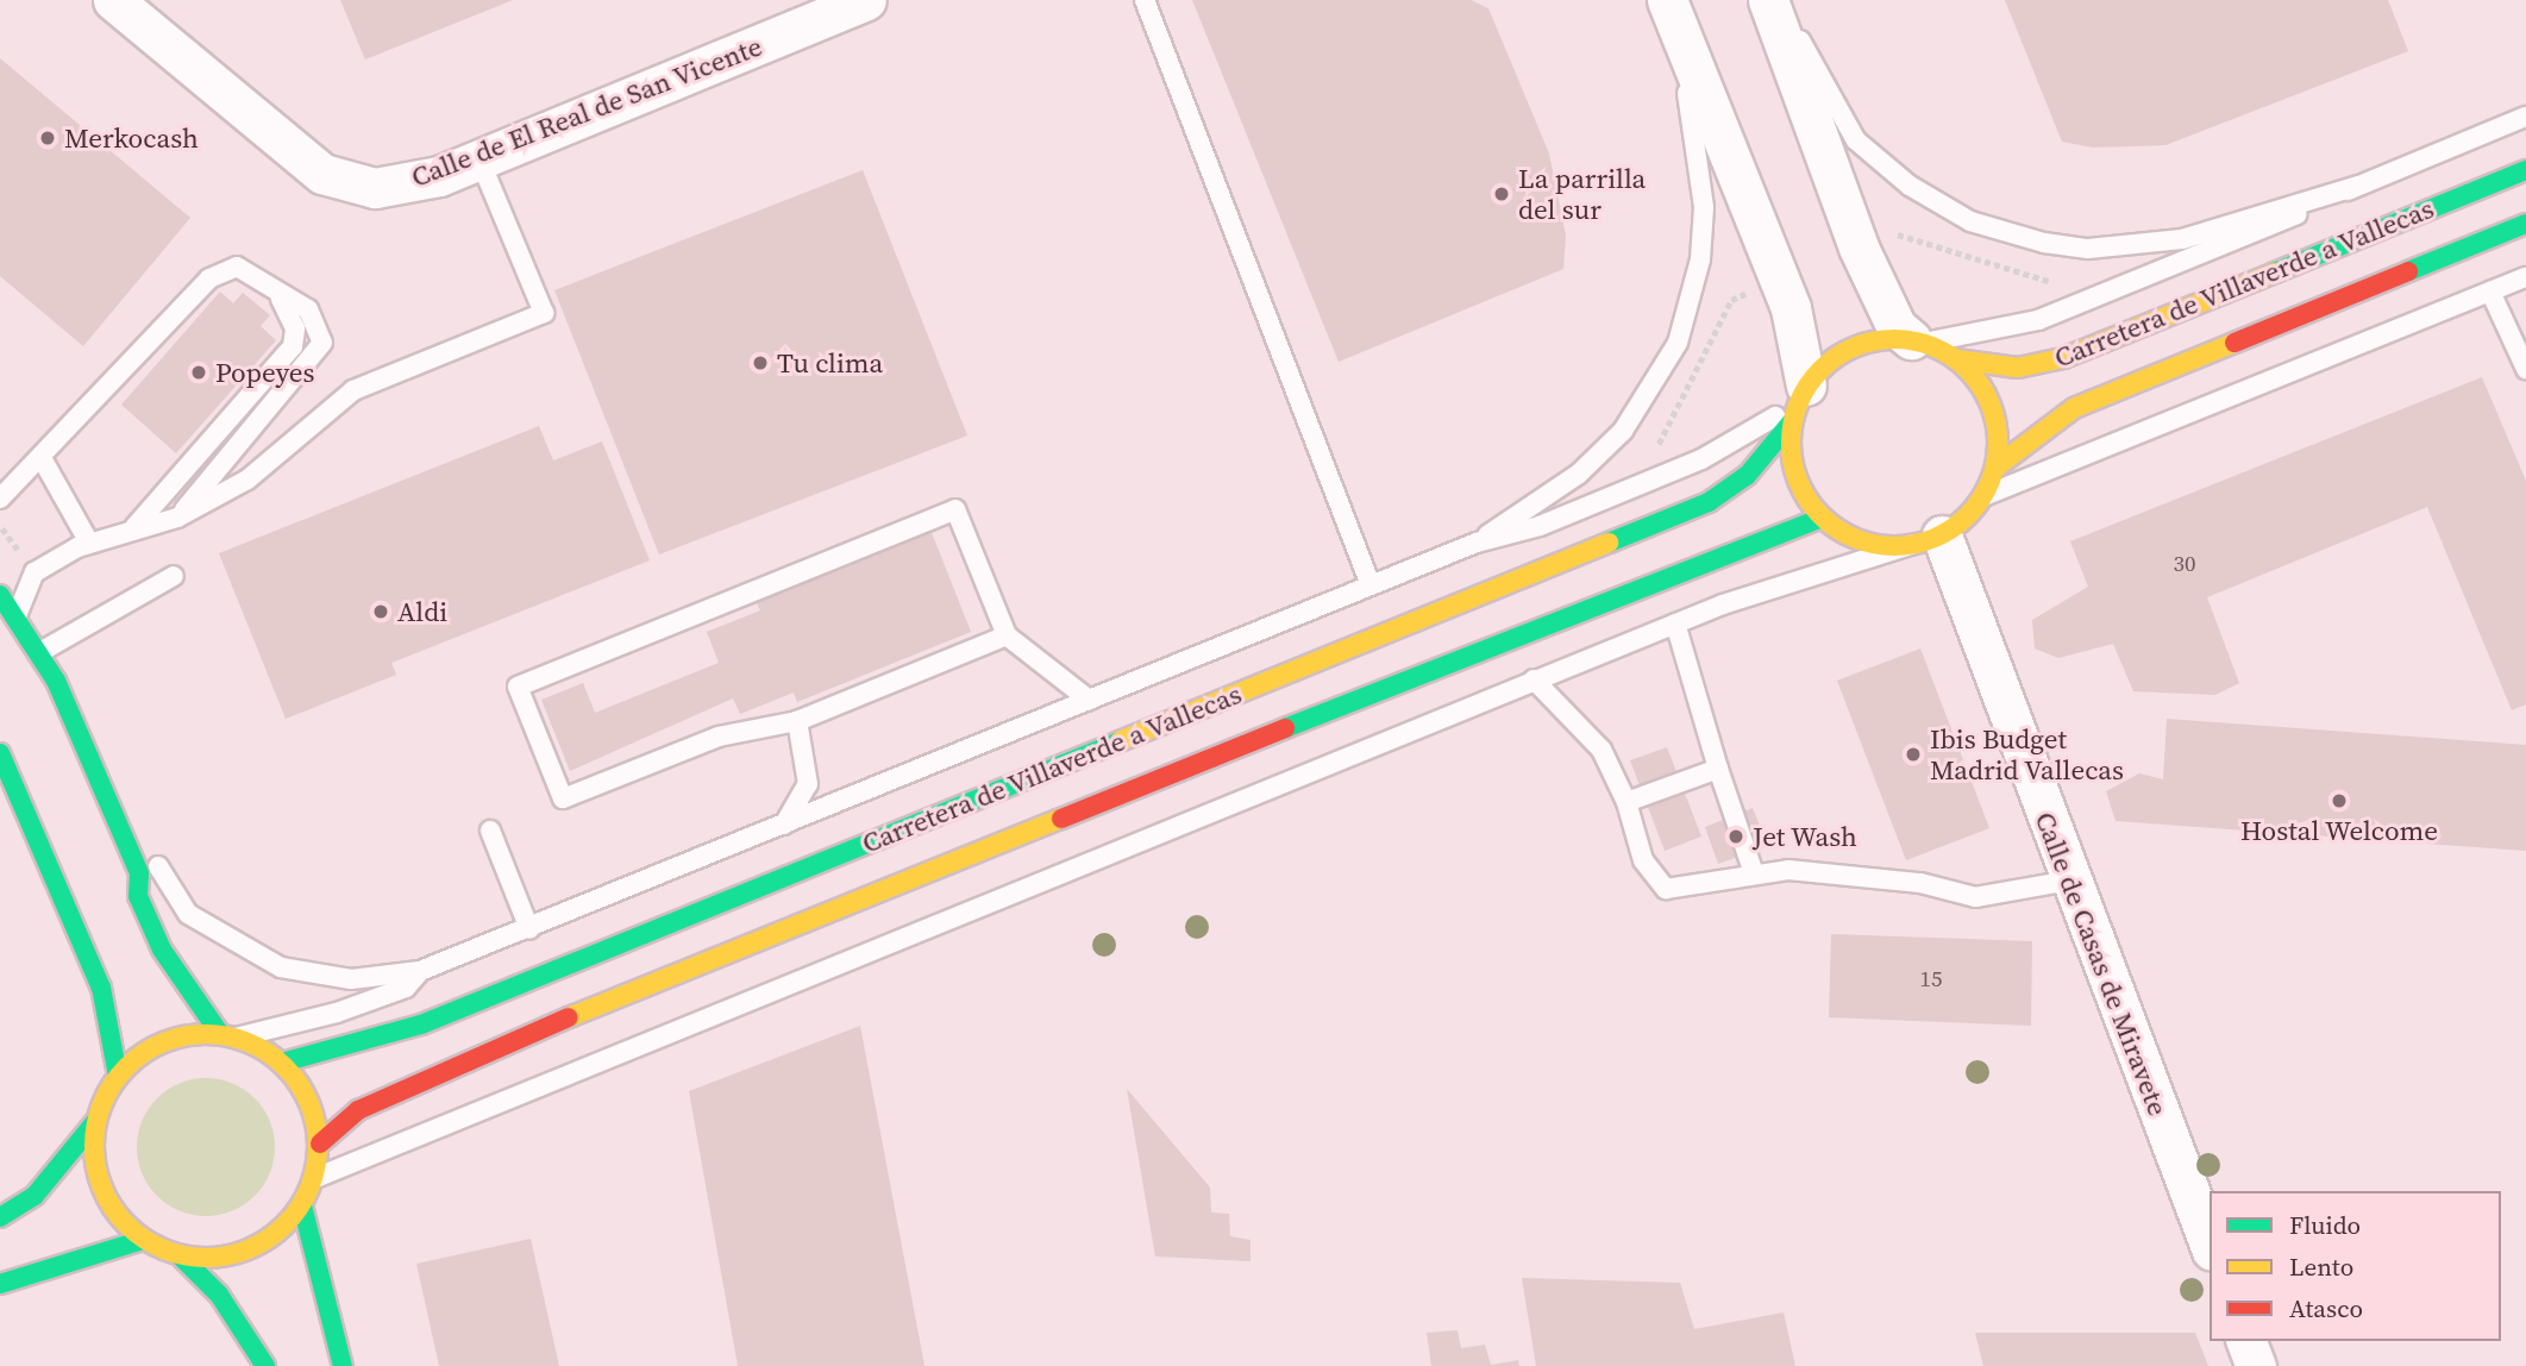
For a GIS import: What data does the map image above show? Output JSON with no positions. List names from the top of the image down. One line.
{"streets":{"main road":["Carretera de Villaverde a Vallecas"],"street":["Calle de El Real de San Vicente","Calle de Casas de Miravete"]},"crossings":[["Carretera de Villaverde a Vallecas","Calle de Casas de Miravete"]],"places":["Merkocash","La parrilla del sur","Tu clima","Popeyes","Aldi","Ibis Budget Madrid Vallecas","Hostal Welcome","Jet Wash"],"house_numbers":["30","15"],"legend":["Fluido","Lento","Atasco"]}
